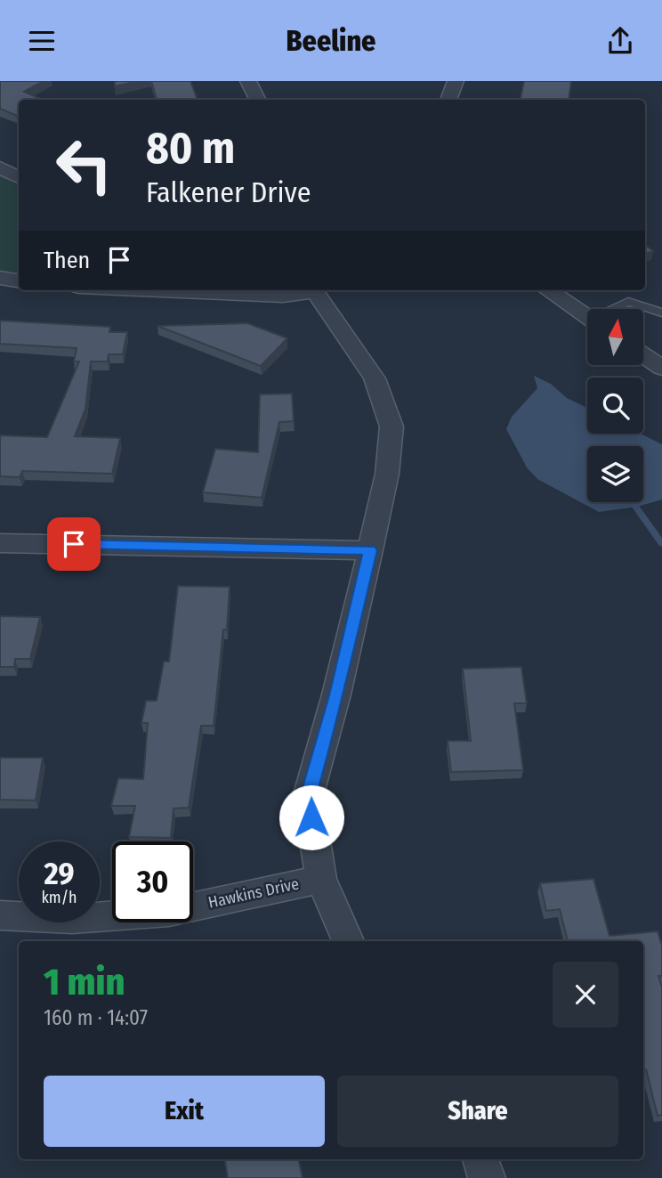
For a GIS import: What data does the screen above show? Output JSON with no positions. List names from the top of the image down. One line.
{"streets":{"street":["Hawkins Drive"]},"north":"top","page":{"header":"Beeline","turn":["80 m","Falkener Drive"],"then":"Then","speed":"29 km/h","limit":"30","heading":["1 min","160 m · 14:07"],"buttons":["Exit","Share"]}}
